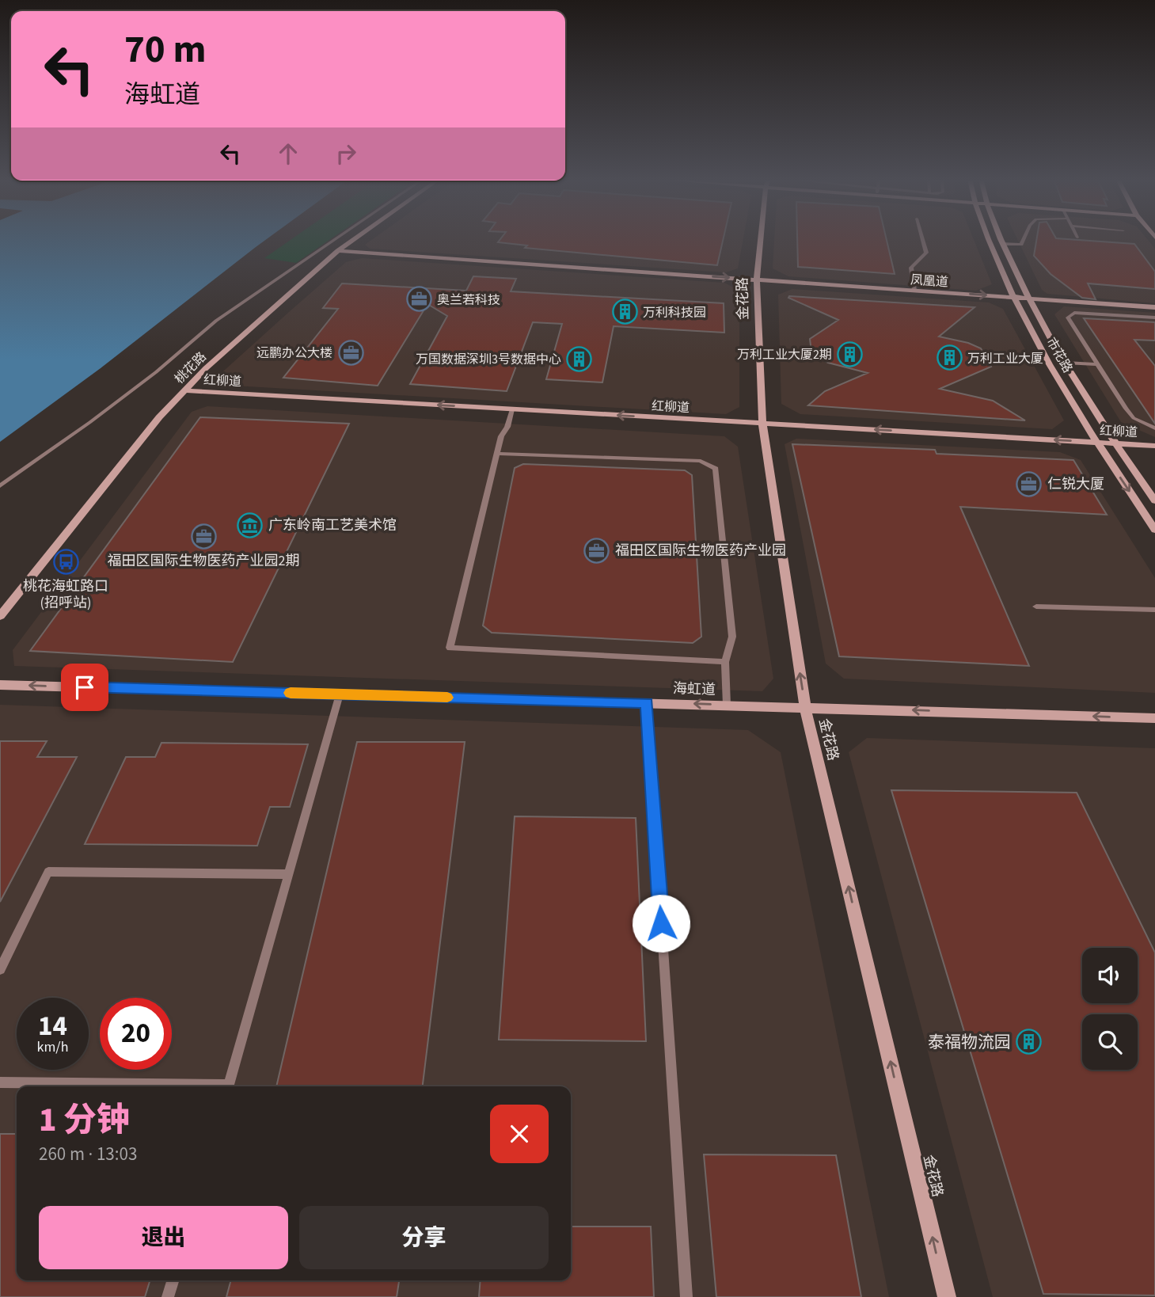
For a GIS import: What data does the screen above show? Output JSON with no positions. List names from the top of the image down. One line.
{"streets":{"street":["凤凰道","金花路","市花路","桃花路","红柳道","海虹道"]},"crossings":[["凤凰道","金花路"],["凤凰道","市花路"],["凤凰道","桃花路"],["金花路","红柳道"],["金花路","海虹道"],["市花路","红柳道"],["桃花路","红柳道"]],"one_way":["凤凰道","金花路","红柳道","海虹道"],"places":{"office":["奥兰若科技","远鹏办公大楼","仁锐大厦","福田区国际生物医药产业园2期","福田区国际生物医药产业园"],"building":["万利科技园","万利工业大厦2期","万利工业大厦","万国数据深圳3号数据中心","泰福物流园"],"museum":["广东岭南工艺美术馆"],"bus stop":["桃花海虹路口 (招呼站)"]},"page":{"turn":["70 m","海虹道"],"speed":"14 km/h","limit":"20","heading":["1 分钟","260 m · 13:03"],"buttons":["退出","分享"]}}
